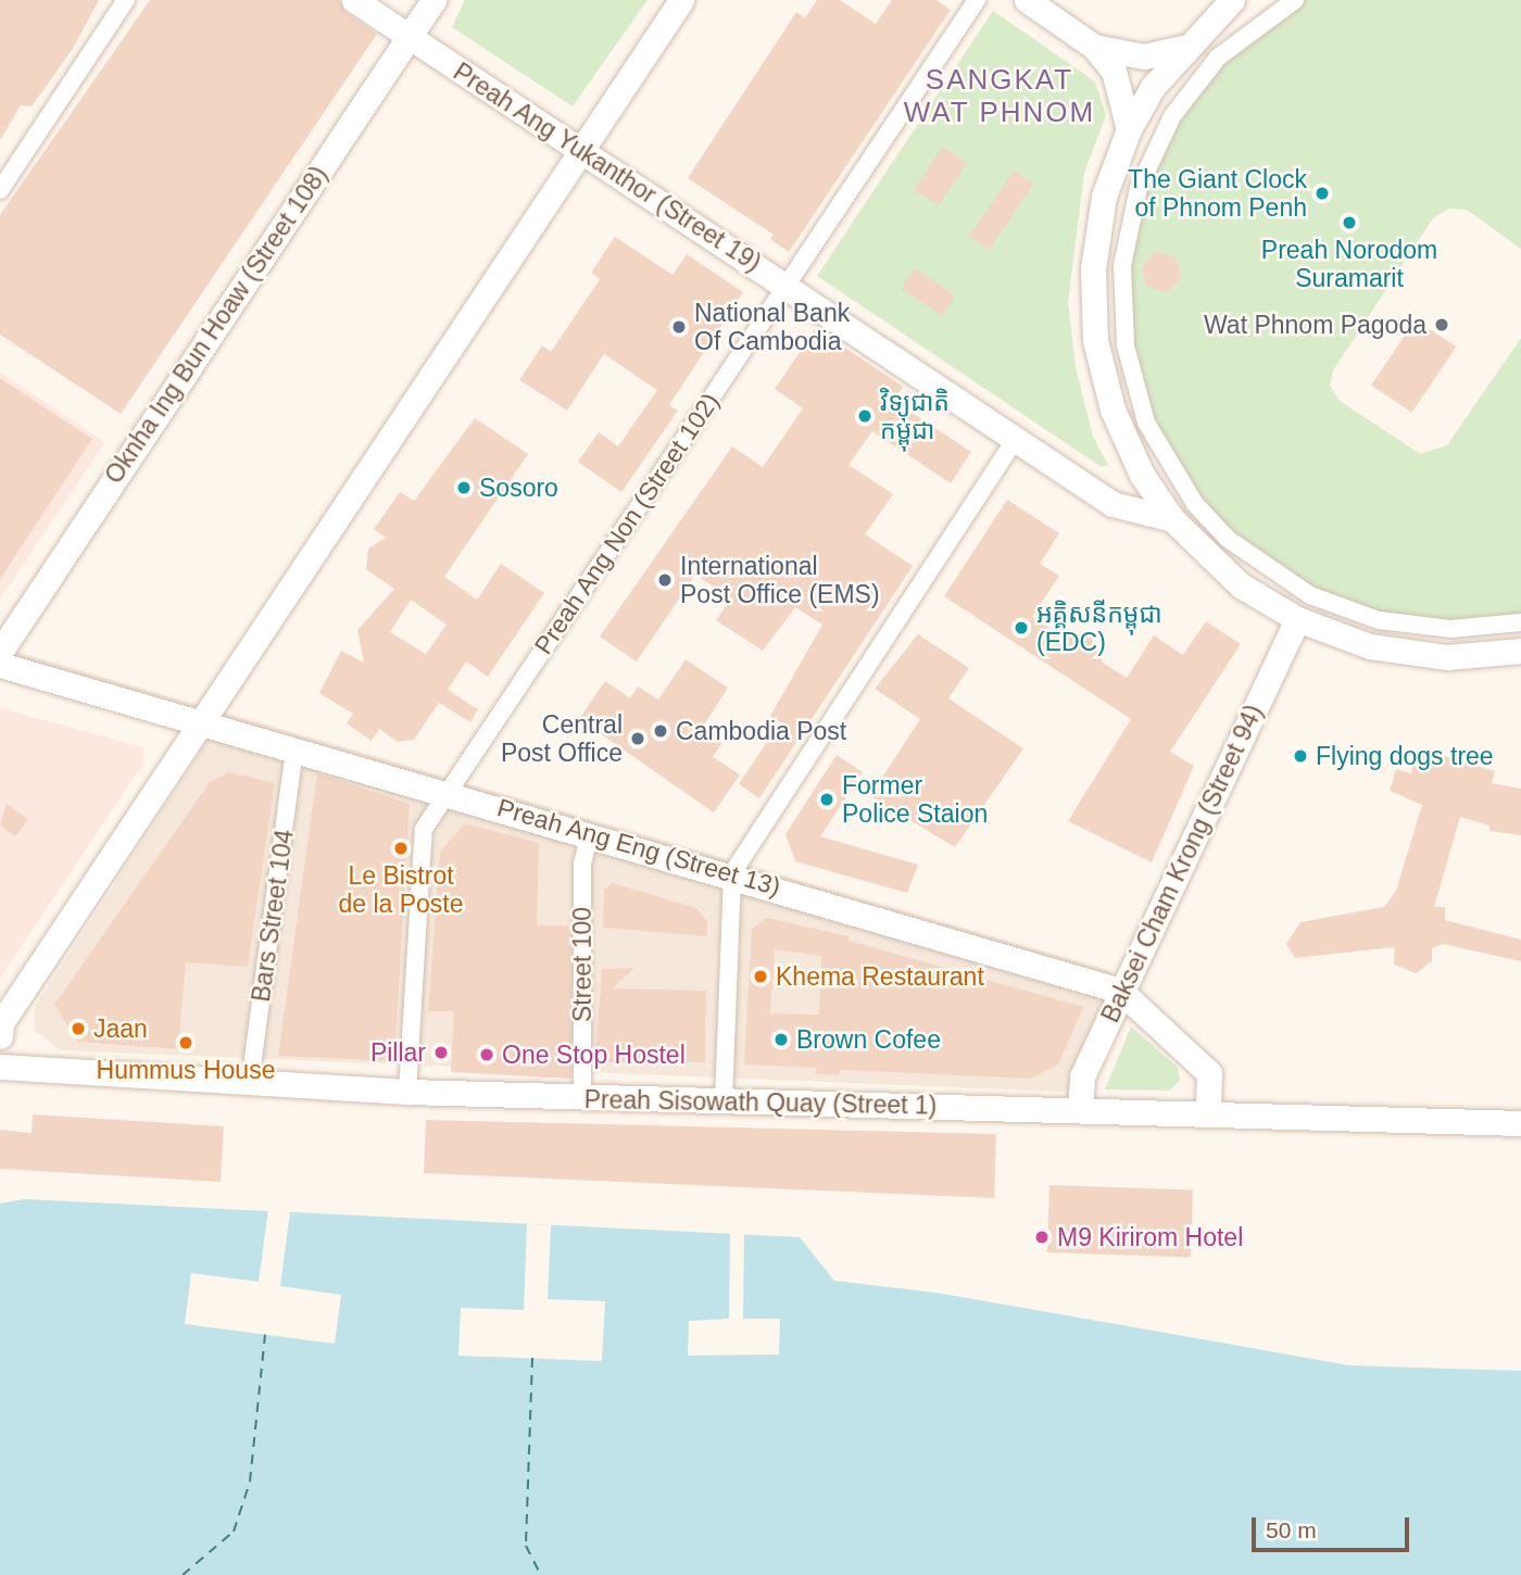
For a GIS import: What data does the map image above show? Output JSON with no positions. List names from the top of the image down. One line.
{"streets":{"street":["Preah Ang Yukanthor (Street 19)","Oknha Ing Bun Hoaw (Street 108)","Preah Ang Non (Street 102)","Preah Ang Eng (Street 13)","Baksei Cham Krong (Street 94)","Bars Street 104","Street 100","Preah Sisowath Quay (Street 1)"]},"crossings":[["Preah Ang Yukanthor (Street 19)","Oknha Ing Bun Hoaw (Street 108)"],["Preah Ang Yukanthor (Street 19)","Preah Ang Non (Street 102)"],["Preah Ang Non (Street 102)","Preah Ang Eng (Street 13)"],["Preah Ang Non (Street 102)","Preah Sisowath Quay (Street 1)"],["Preah Ang Eng (Street 13)","Baksei Cham Krong (Street 94)"],["Preah Ang Eng (Street 13)","Bars Street 104"],["Preah Ang Eng (Street 13)","Street 100"],["Preah Ang Eng (Street 13)","Preah Sisowath Quay (Street 1)"],["Baksei Cham Krong (Street 94)","Preah Sisowath Quay (Street 1)"],["Bars Street 104","Preah Sisowath Quay (Street 1)"],["Street 100","Preah Sisowath Quay (Street 1)"]],"districts":["SANGKAT WAT PHNOM"],"places":["The Giant Clock of Phnom Penh","Preah Norodom Suramarit","Wat Phnom Pagoda","National Bank Of Cambodia","វិទ្យុជាតិ កម្ពុជា","Sosoro","International Post Office (EMS)","អគ្គិសនីកម្ពុជា (EDC)","Cambodia Post","Central Post Office","Flying dogs tree","Former Police Staion","Le Bistrot de la Poste","Khema Restaurant","Jaan","Brown Cofee","Hummus House","Pillar","One Stop Hostel","M9 Kirirom Hotel"],"scale_bar":"50 m"}
